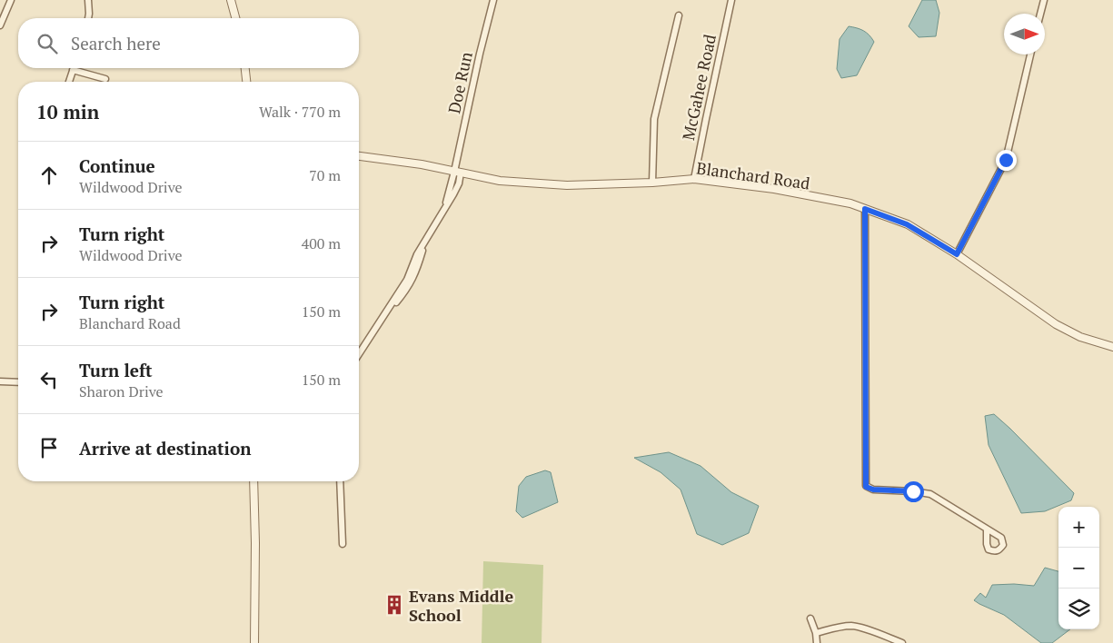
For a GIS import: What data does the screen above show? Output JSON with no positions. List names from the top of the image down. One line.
{"streets":{"street":["Doe Run","McGahee Road","Blanchard Road"]},"crossings":[["Doe Run","Blanchard Road"],["McGahee Road","Blanchard Road"]],"places":{"building":["Evans Middle School"]},"north":"right","page":{"search":"Search here","heading":["10 min","Walk · 770 m"],"list":[["Continue","Wildwood Drive","70 m"],["Turn right","Wildwood Drive","400 m"],["Turn right","Blanchard Road","150 m"],["Turn left","Sharon Drive","150 m"],"Arrive at destination"],"map_buttons":["+","−"]}}
